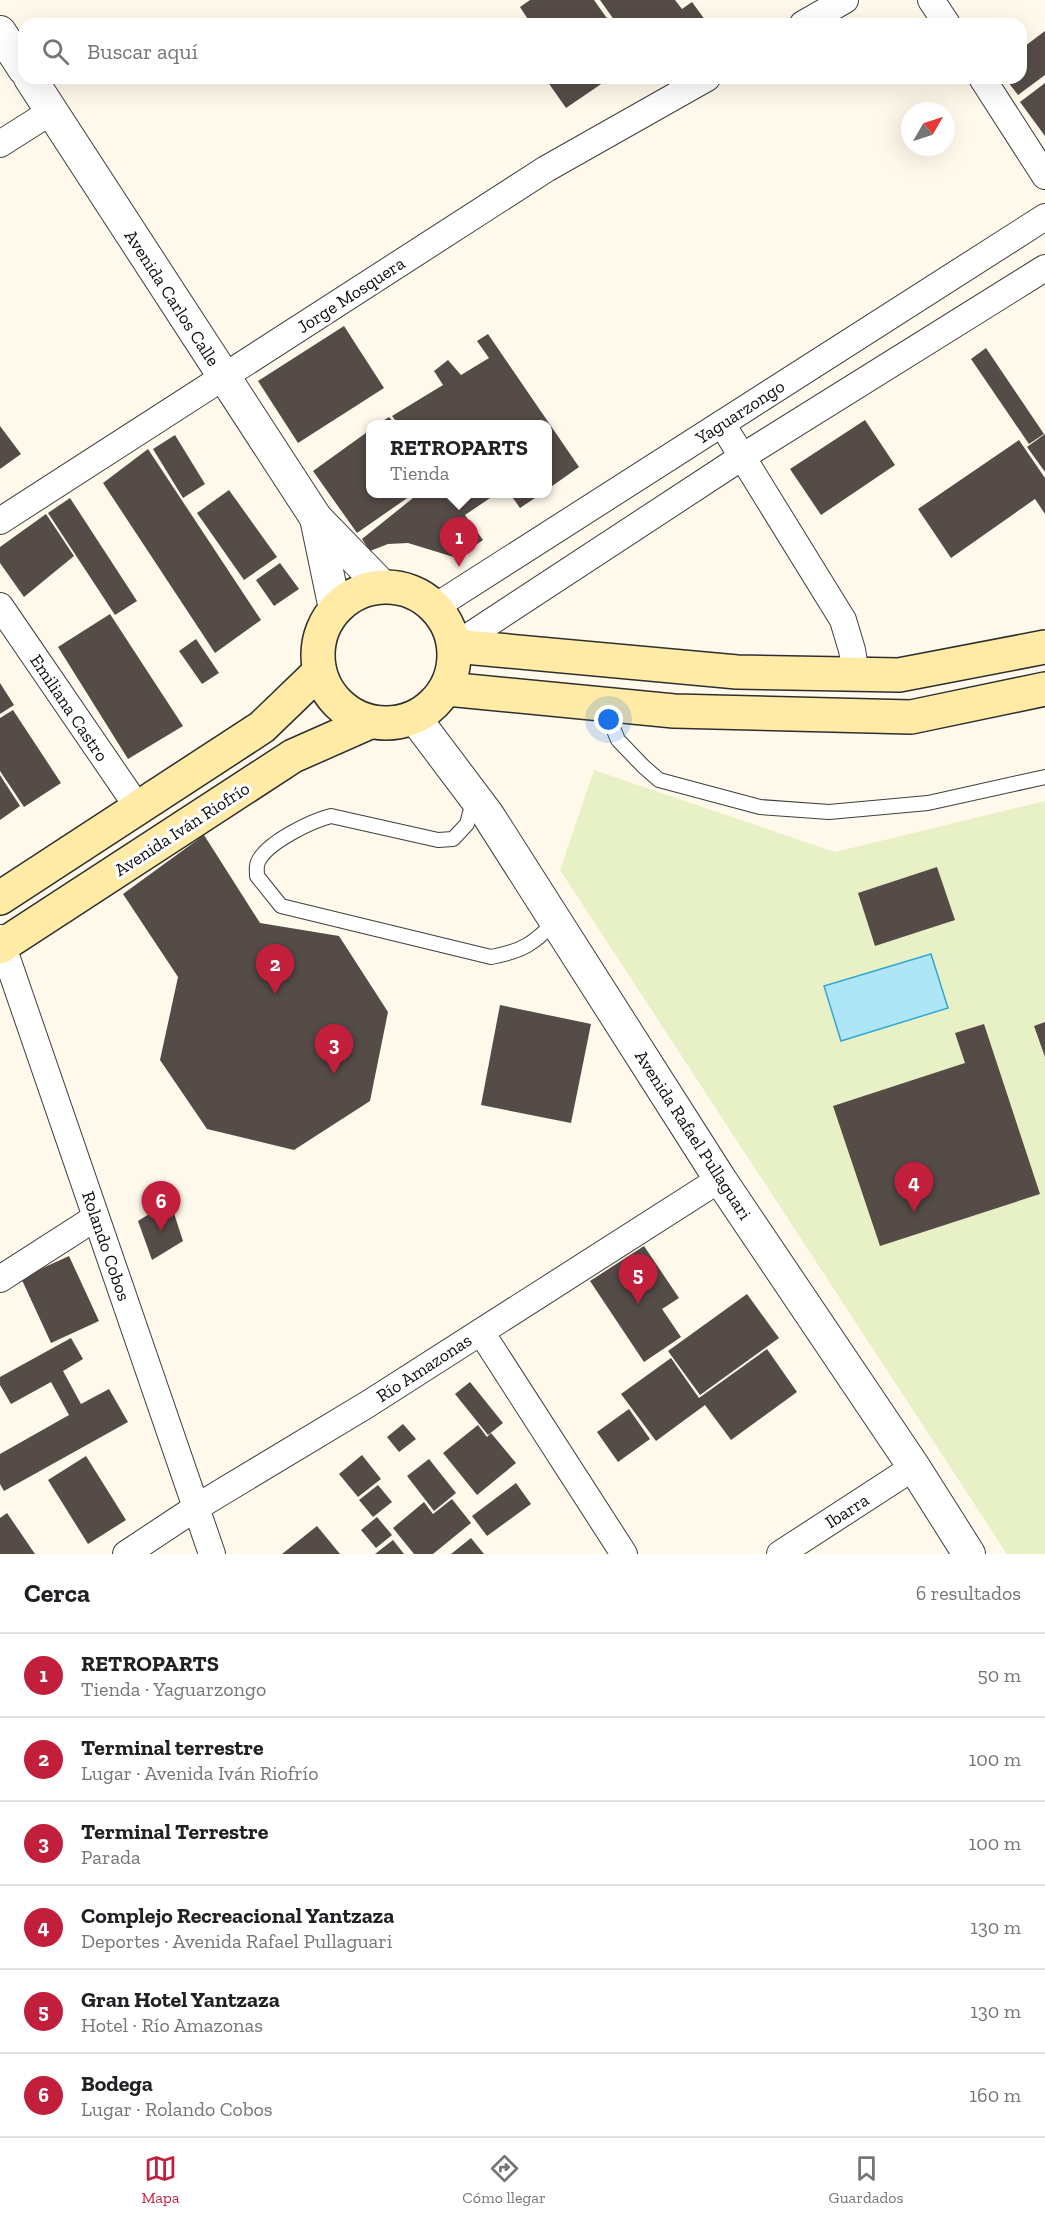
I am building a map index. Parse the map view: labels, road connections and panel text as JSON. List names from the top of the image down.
{
  "streets": {
    "main road": ["Avenida Iván Riofrío"],
    "street": [
      "Jorge Mosquera",
      "Avenida Carlos Calle",
      "Yaguarzongo",
      "Emiliana Castro",
      "Avenida Rafael Pullaguari",
      "Rolando Cobos",
      "Río Amazonas",
      "Ibarra"
    ]
  },
  "crossings": [
    ["Jorge Mosquera", "Avenida Carlos Calle"],
    ["Avenida Carlos Calle", "Yaguarzongo"],
    ["Avenida Carlos Calle", "Avenida Iván Riofrío"],
    ["Avenida Carlos Calle", "Avenida Rafael Pullaguari"],
    ["Yaguarzongo", "Avenida Iván Riofrío"],
    ["Yaguarzongo", "Avenida Rafael Pullaguari"],
    ["Avenida Iván Riofrío", "Avenida Rafael Pullaguari"],
    ["Avenida Iván Riofrío", "Rolando Cobos"],
    ["Avenida Rafael Pullaguari", "Río Amazonas"],
    ["Avenida Rafael Pullaguari", "Ibarra"],
    ["Rolando Cobos", "Río Amazonas"]
  ],
  "north": "top right",
  "page": {
    "search": "Buscar aquí",
    "popup": ["RETROPARTS", "Tienda"],
    "pins": [
      "1",
      "2",
      "3",
      "4",
      "6",
      "5"
    ],
    "heading": ["Cerca", "6 resultados"],
    "list": [
      {
        "mark": "1",
        "name": "RETROPARTS",
        "note": "Tienda · Yaguarzongo",
        "value": "50 m"
      },
      {
        "mark": "2",
        "name": "Terminal terrestre",
        "note": "Lugar · Avenida Iván Riofrío",
        "value": "100 m"
      },
      {
        "mark": "3",
        "name": "Terminal Terrestre",
        "note": "Parada",
        "value": "100 m"
      },
      {
        "mark": "4",
        "name": "Complejo Recreacional Yantzaza",
        "note": "Deportes · Avenida Rafael Pullaguari",
        "value": "130 m"
      },
      {
        "mark": "5",
        "name": "Gran Hotel Yantzaza",
        "note": "Hotel · Río Amazonas",
        "value": "130 m"
      },
      {
        "mark": "6",
        "name": "Bodega",
        "note": "Lugar · Rolando Cobos",
        "value": "160 m"
      }
    ],
    "nav": ["Mapa", "Cómo llegar", "Guardados"]
  }
}
